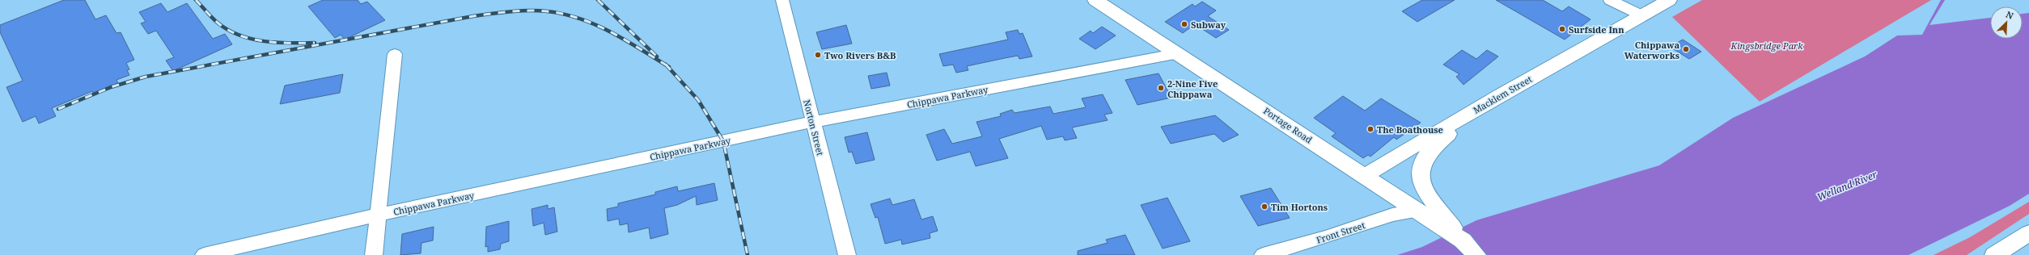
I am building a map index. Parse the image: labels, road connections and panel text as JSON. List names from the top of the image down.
{
  "streets": {
    "main road": ["Macklem Street", "Portage Road"],
    "street": ["Chippawa Parkway", "Norton Street", "Front Street"]
  },
  "crossings": [
    ["Macklem Street", "Portage Road"],
    ["Chippawa Parkway", "Portage Road"],
    ["Chippawa Parkway", "Norton Street"],
    ["Portage Road", "Front Street"]
  ],
  "water": ["Welland River"],
  "parks": ["Kingsbridge Park"],
  "places": [
    "Subway",
    "Surfside Inn",
    "Chippawa Waterworks",
    "Two Rivers B&B",
    "2-Nine Five Chippawa",
    "The Boathouse",
    "Tim Hortons"
  ],
  "north": "top right"
}
